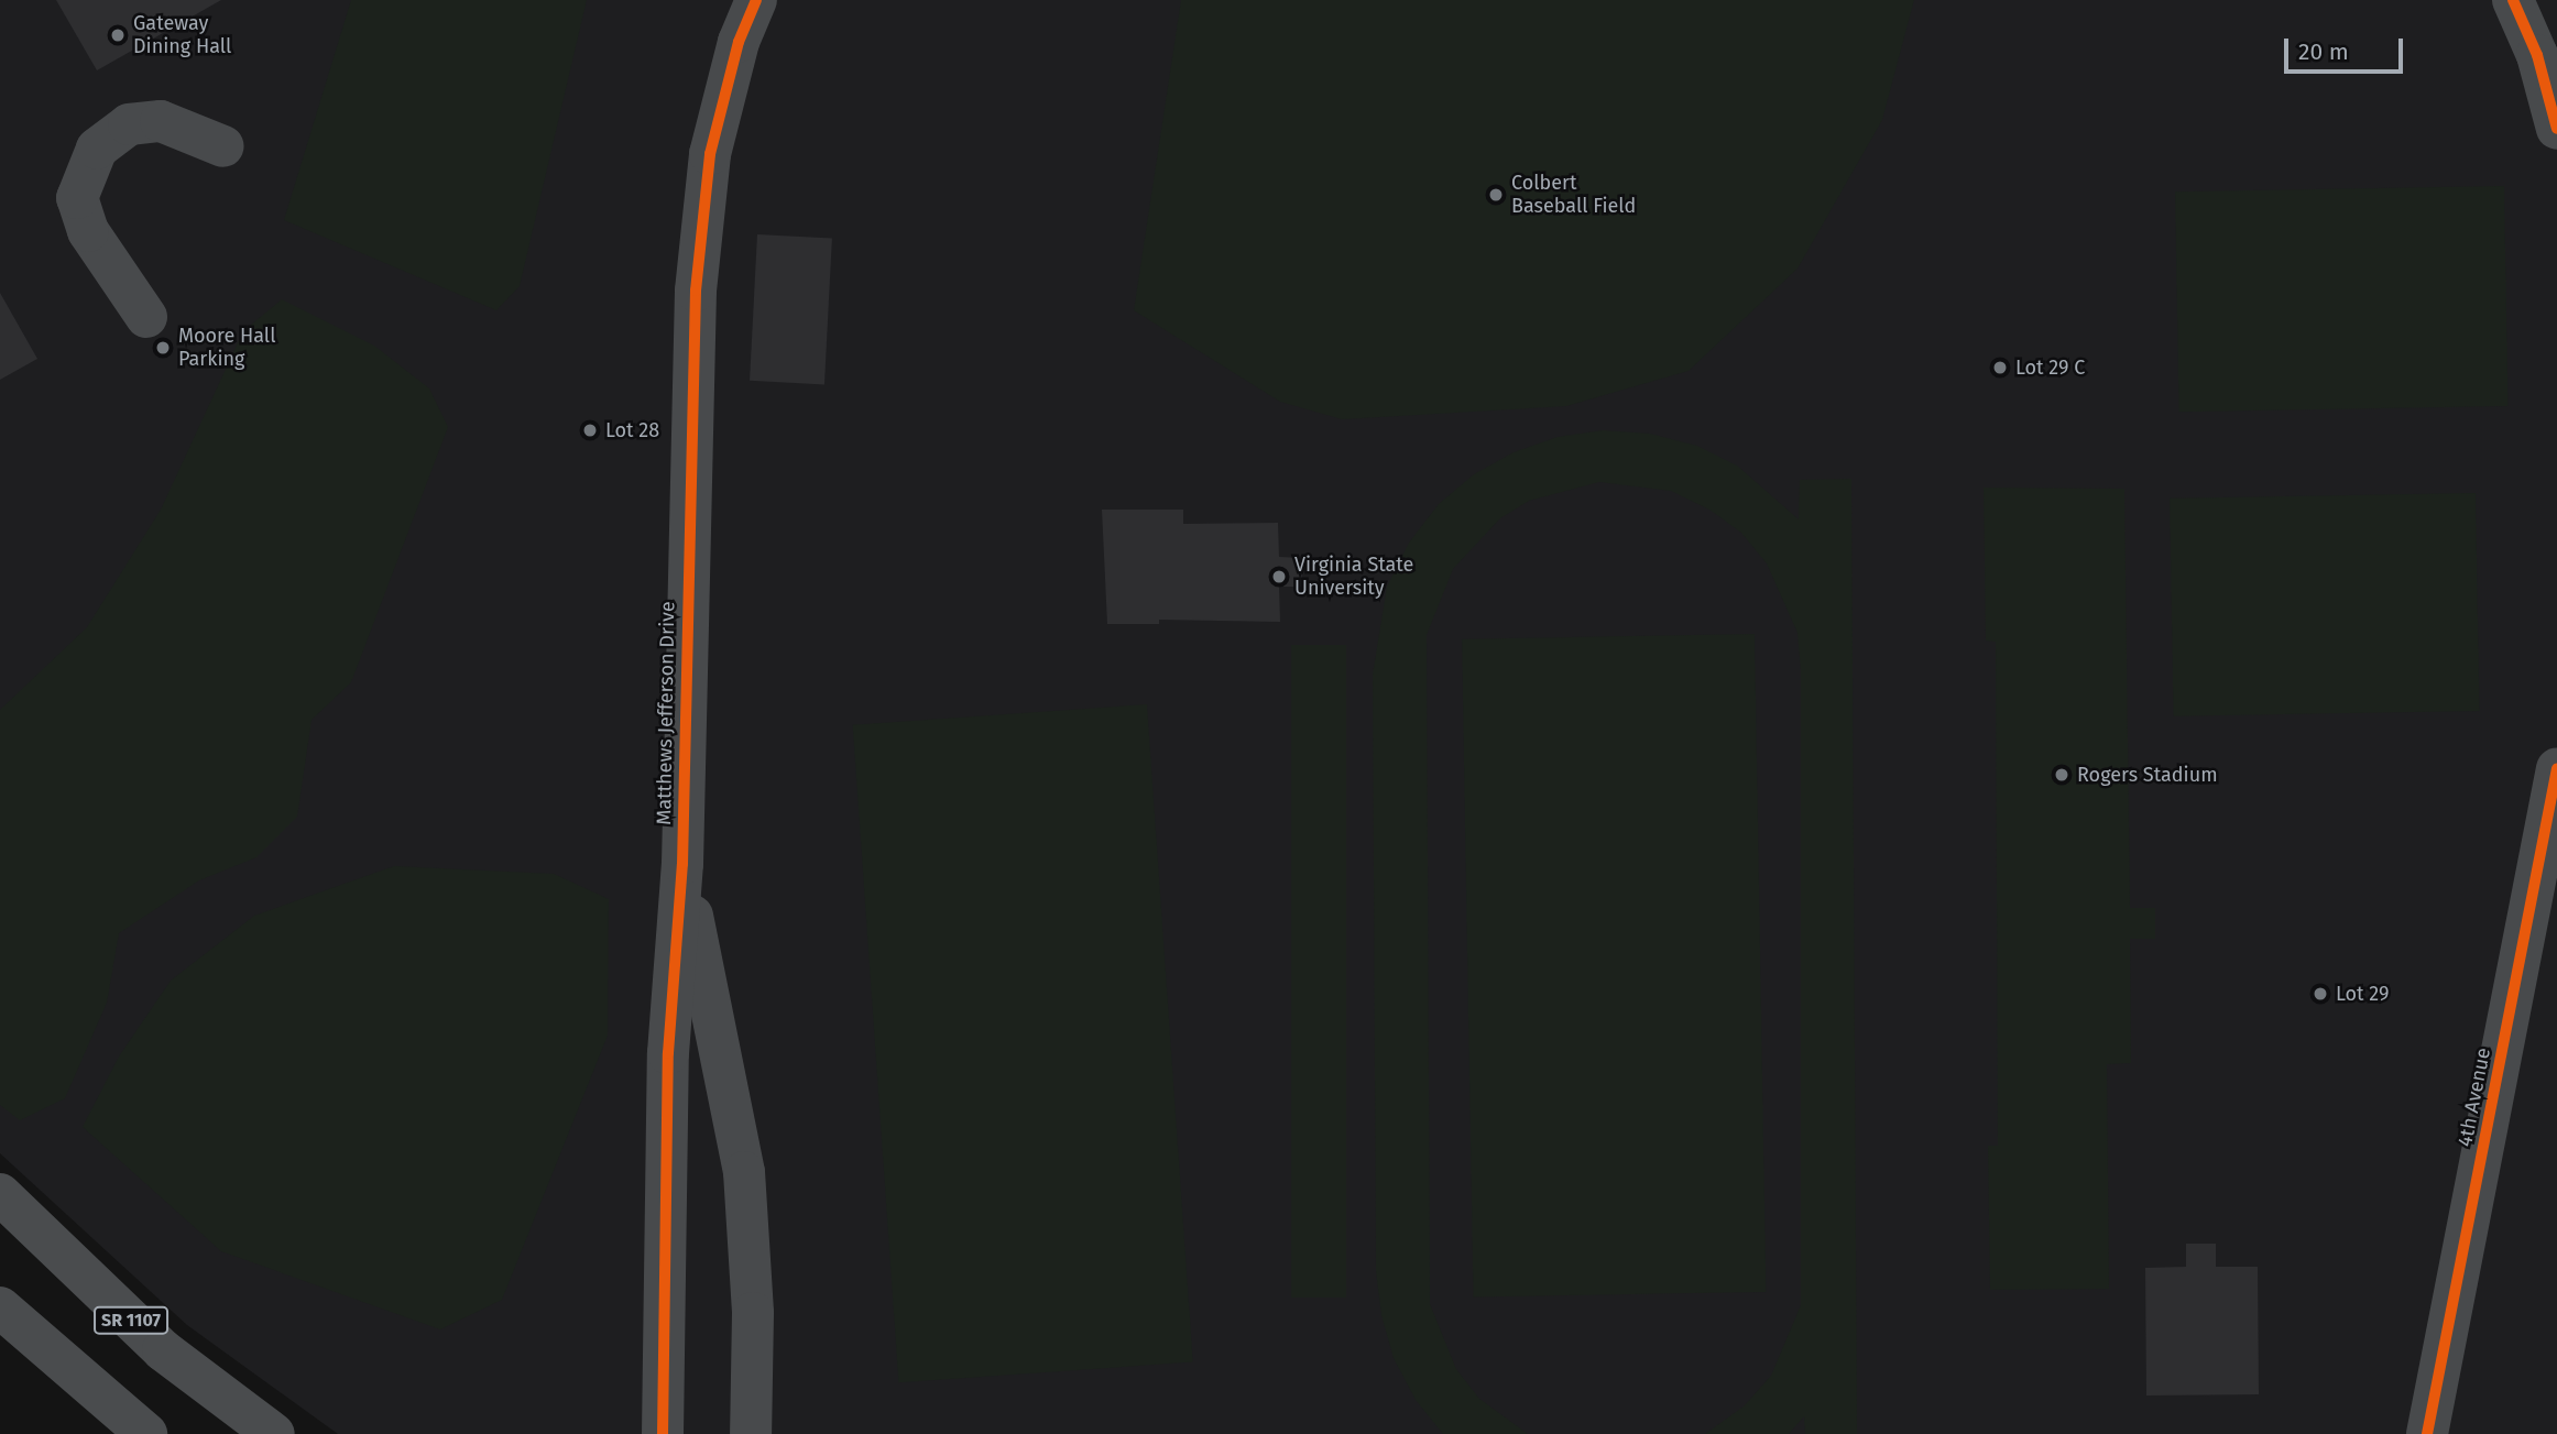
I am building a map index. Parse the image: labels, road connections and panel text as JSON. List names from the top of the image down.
{
  "streets": {
    "main road": ["SR 1107"],
    "street": ["Matthews Jefferson Drive", "4th Avenue"]
  },
  "places": [
    "Gateway Dining Hall",
    "Colbert Baseball Field",
    "Moore Hall Parking",
    "Lot 29 C",
    "Lot 28",
    "Virginia State University",
    "Rogers Stadium",
    "Lot 29"
  ],
  "scale_bar": "20 m"
}
